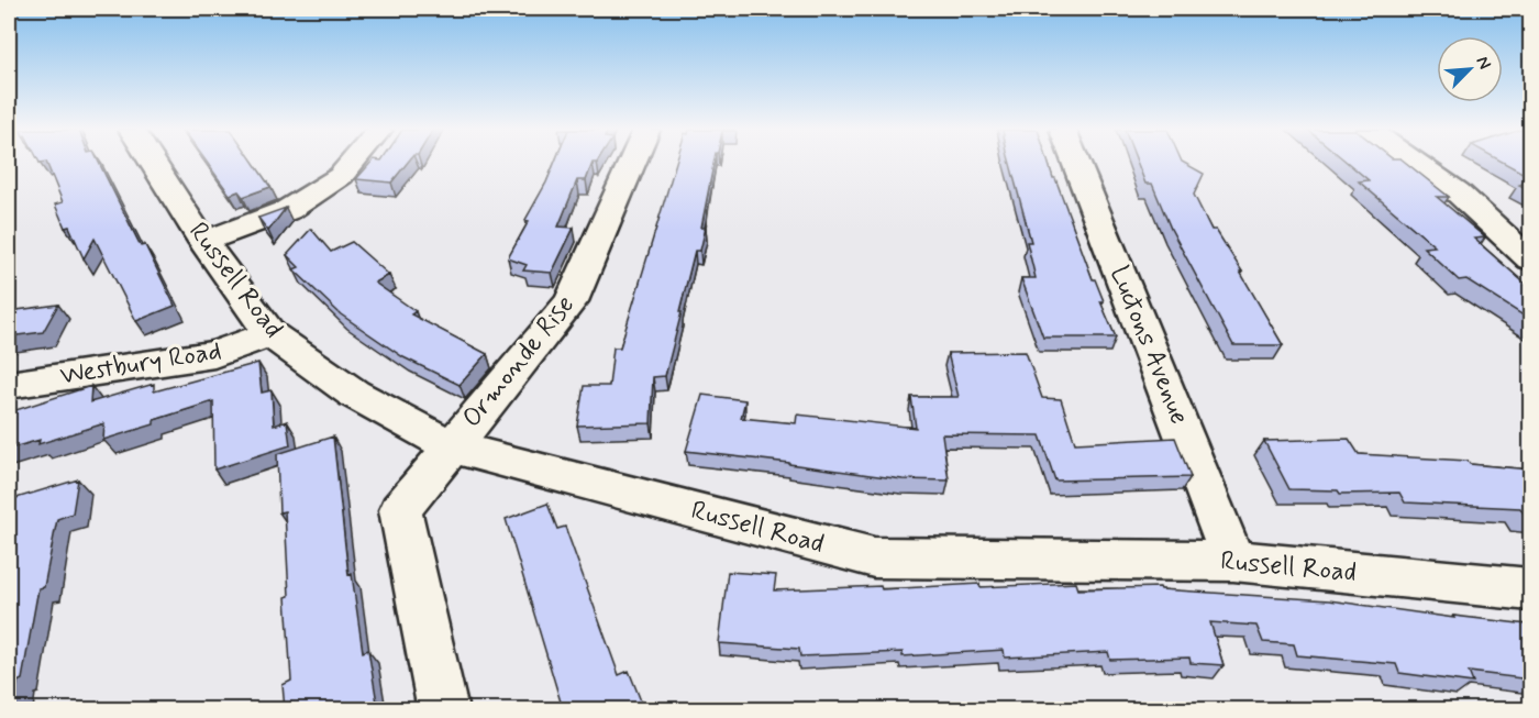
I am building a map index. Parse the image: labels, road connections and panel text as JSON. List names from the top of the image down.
{
  "streets": {
    "street": [
      "Russell Road",
      "Luctons Avenue",
      "Ormonde Rise",
      "Westbury Road"
    ]
  },
  "crossings": [
    ["Russell Road", "Luctons Avenue"],
    ["Russell Road", "Ormonde Rise"],
    ["Russell Road", "Westbury Road"]
  ],
  "north": "top right"
}
